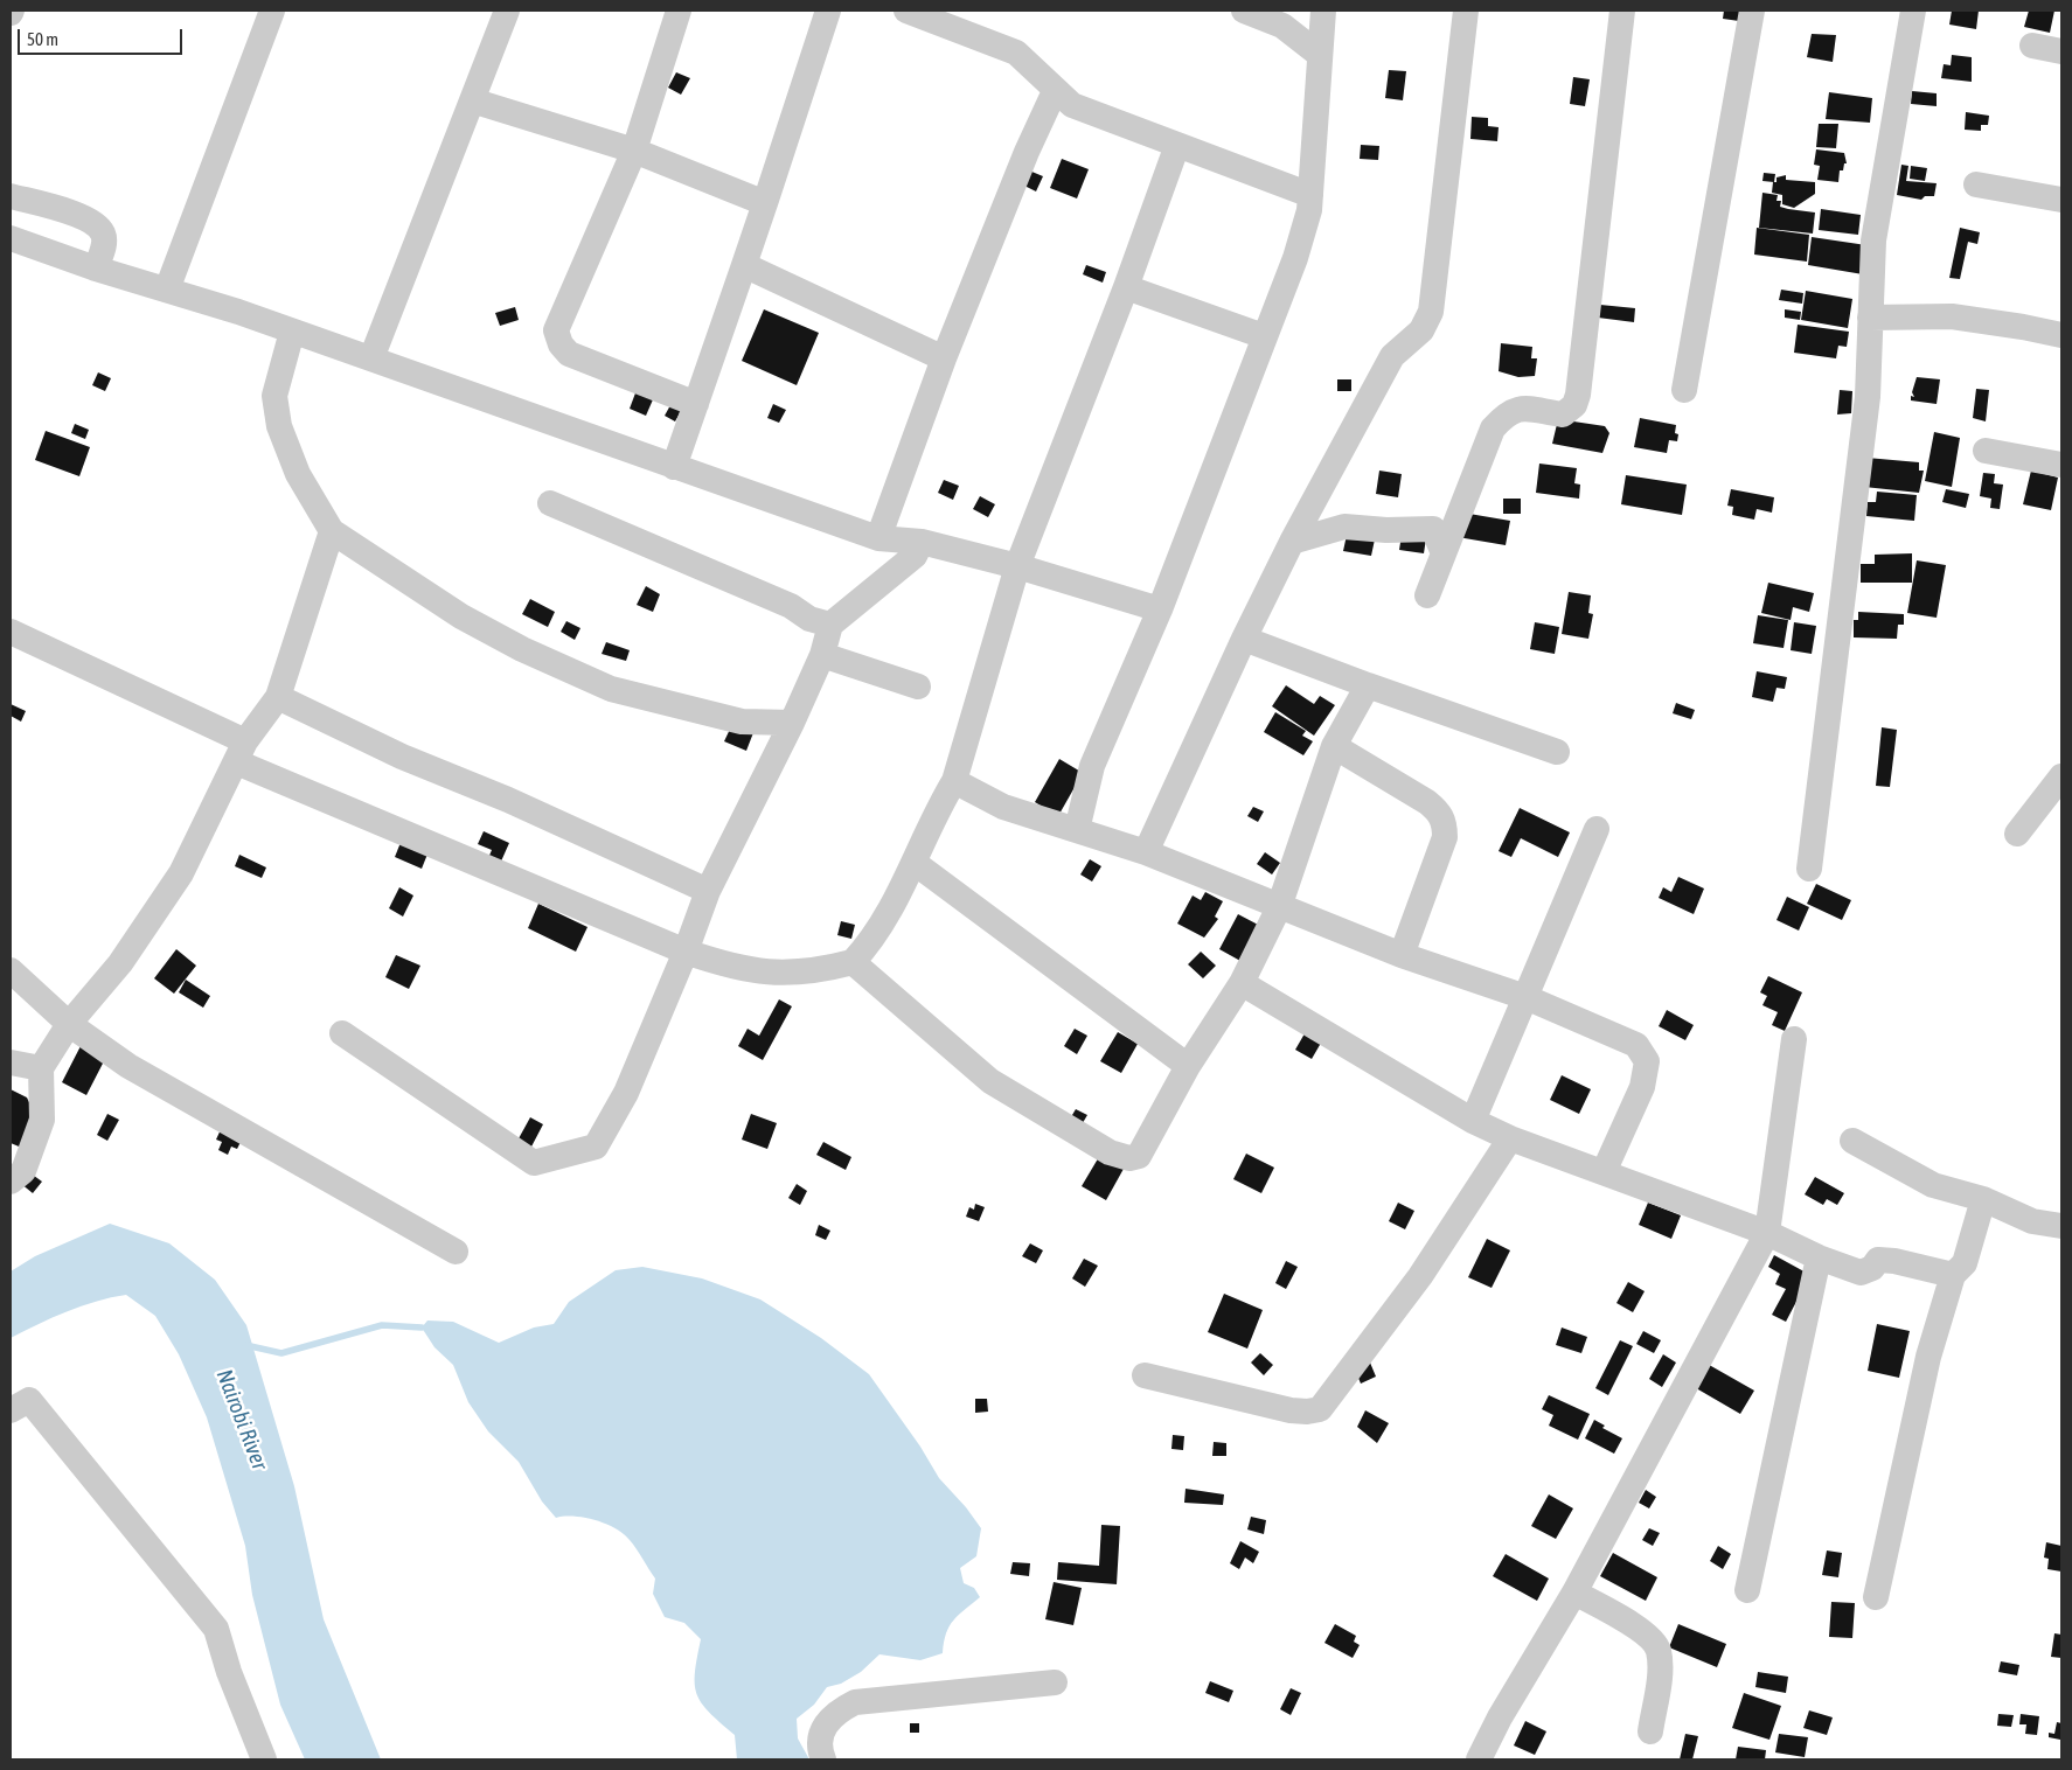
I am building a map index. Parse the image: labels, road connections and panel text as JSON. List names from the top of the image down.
{
  "water": ["Nairobi River"],
  "scale_bar": "50 m"
}
